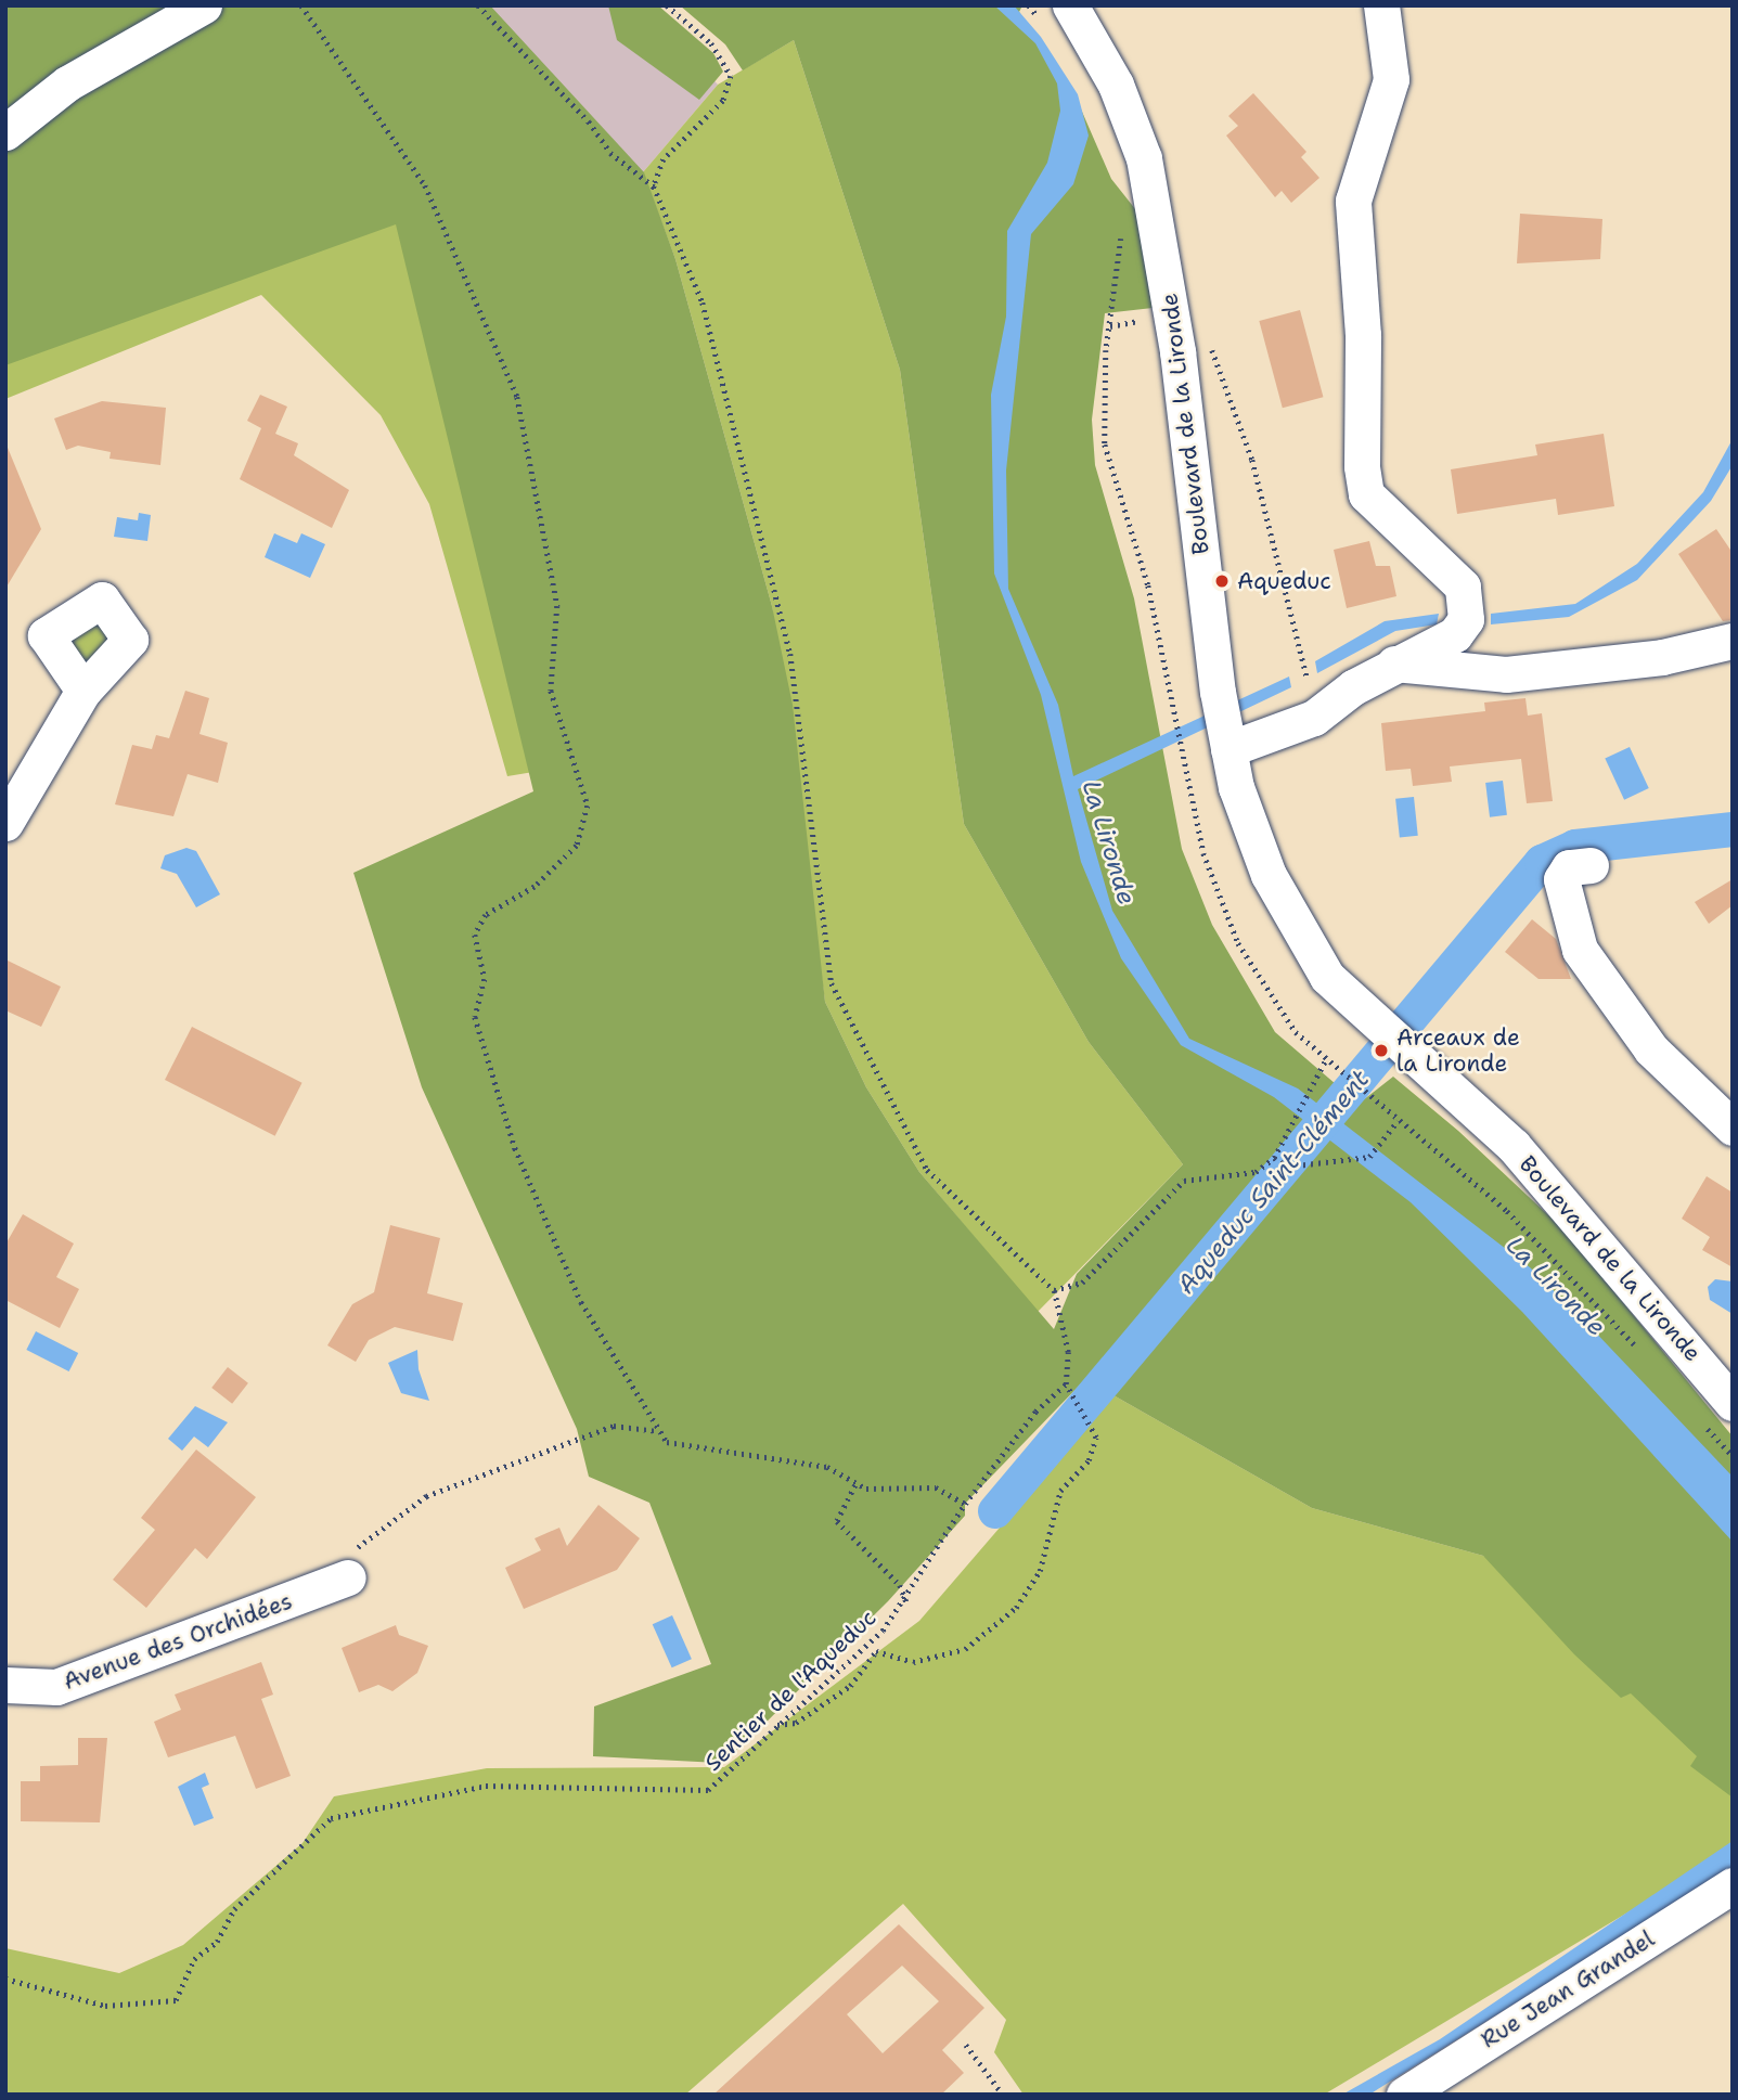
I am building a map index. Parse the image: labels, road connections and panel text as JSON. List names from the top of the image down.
{
  "streets": {
    "street": ["Boulevard de la Lironde", "Avenue des Orchidées", "Rue Jean Grandel"],
    "path": ["Sentier de l'Aqueduc"]
  },
  "water": ["La Lironde", "Aqueduc Saint-Clément"],
  "places": ["Aqueduc", "Arceaux de la Lironde"]
}
